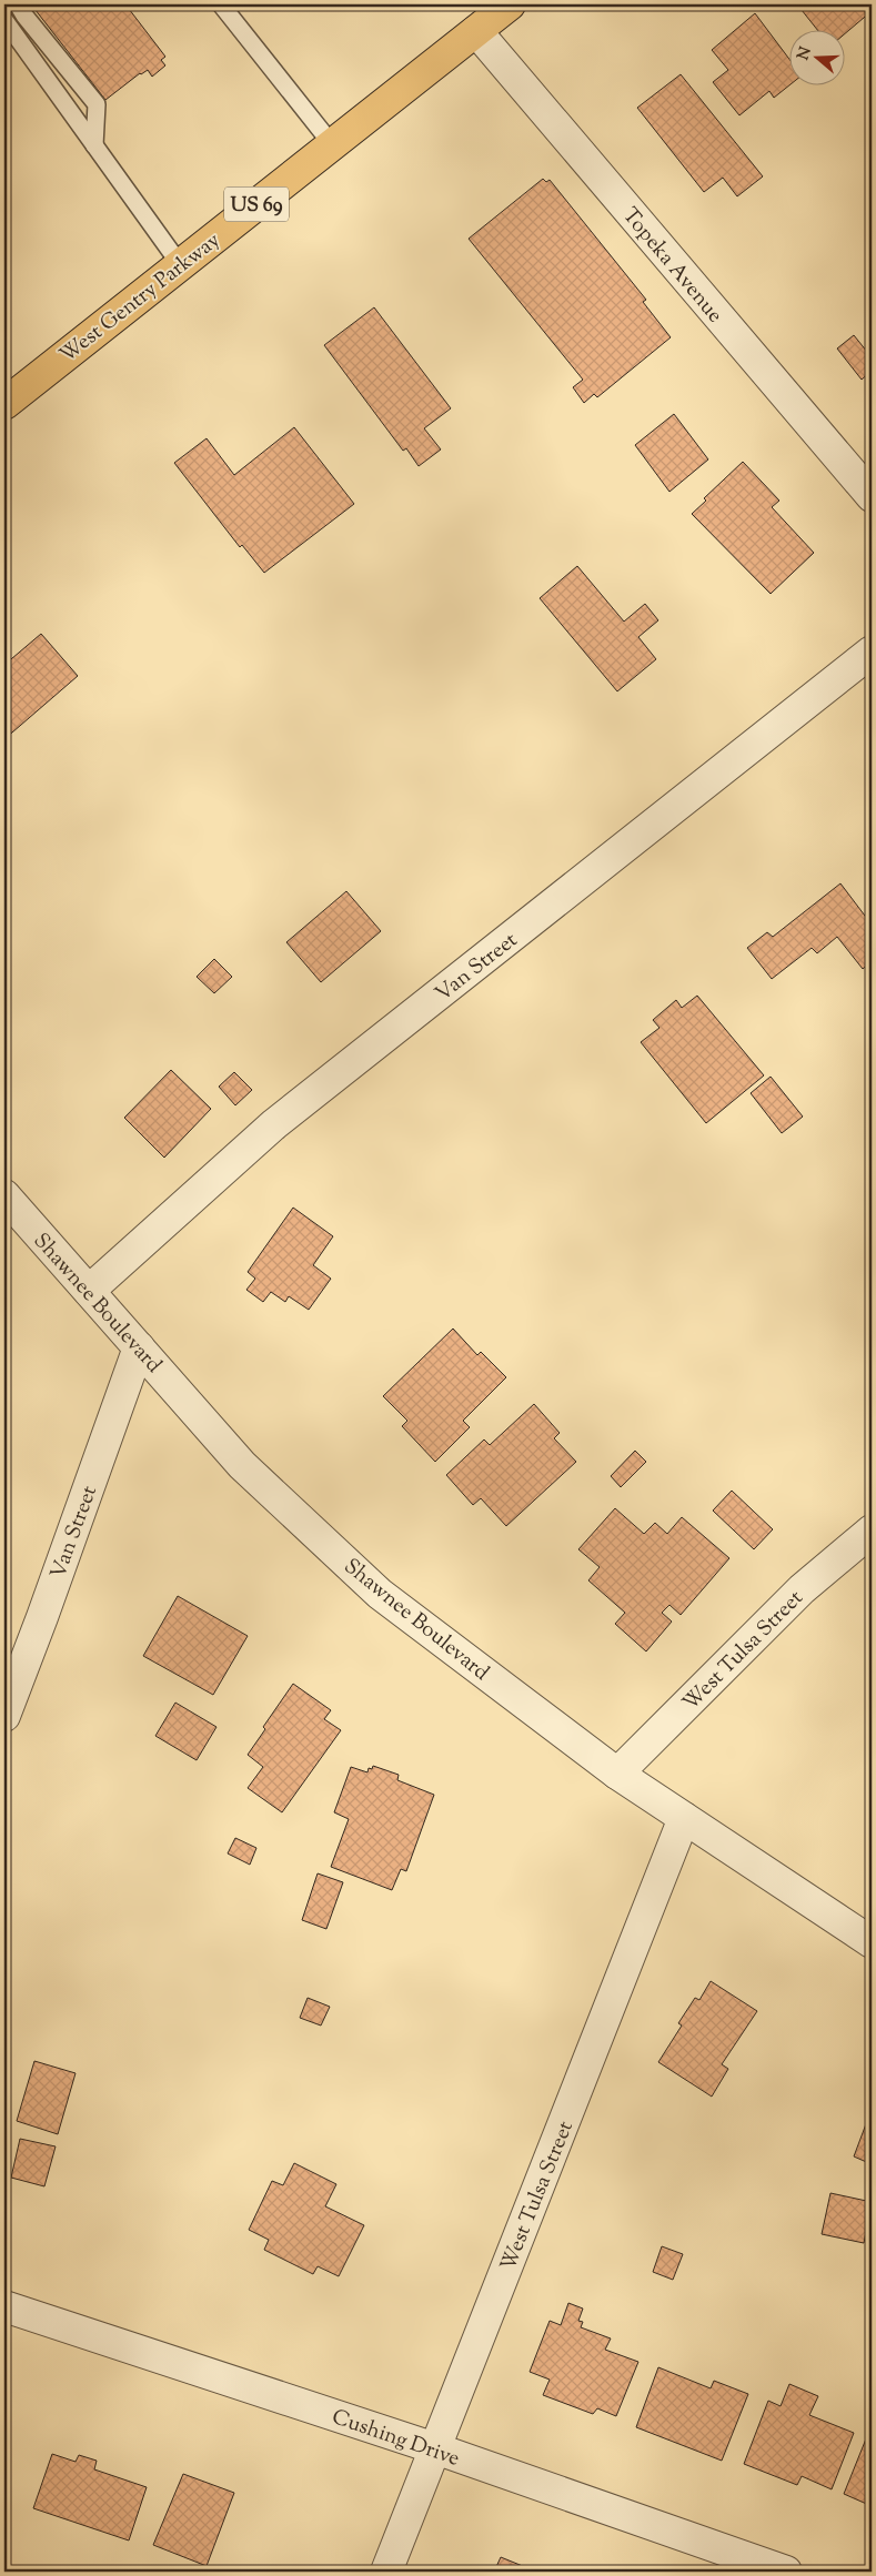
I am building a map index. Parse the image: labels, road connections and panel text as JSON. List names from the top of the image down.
{
  "streets": {
    "main road": ["US 69", "West Gentry Parkway"],
    "street": [
      "Topeka Avenue",
      "Van Street",
      "Shawnee Boulevard",
      "West Tulsa Street",
      "Cushing Drive"
    ]
  },
  "crossings": [
    ["Topeka Avenue", "West Gentry Parkway"],
    ["Van Street", "Shawnee Boulevard"],
    ["Shawnee Boulevard", "West Tulsa Street"],
    ["West Tulsa Street", "Cushing Drive"]
  ],
  "north": "left"
}
